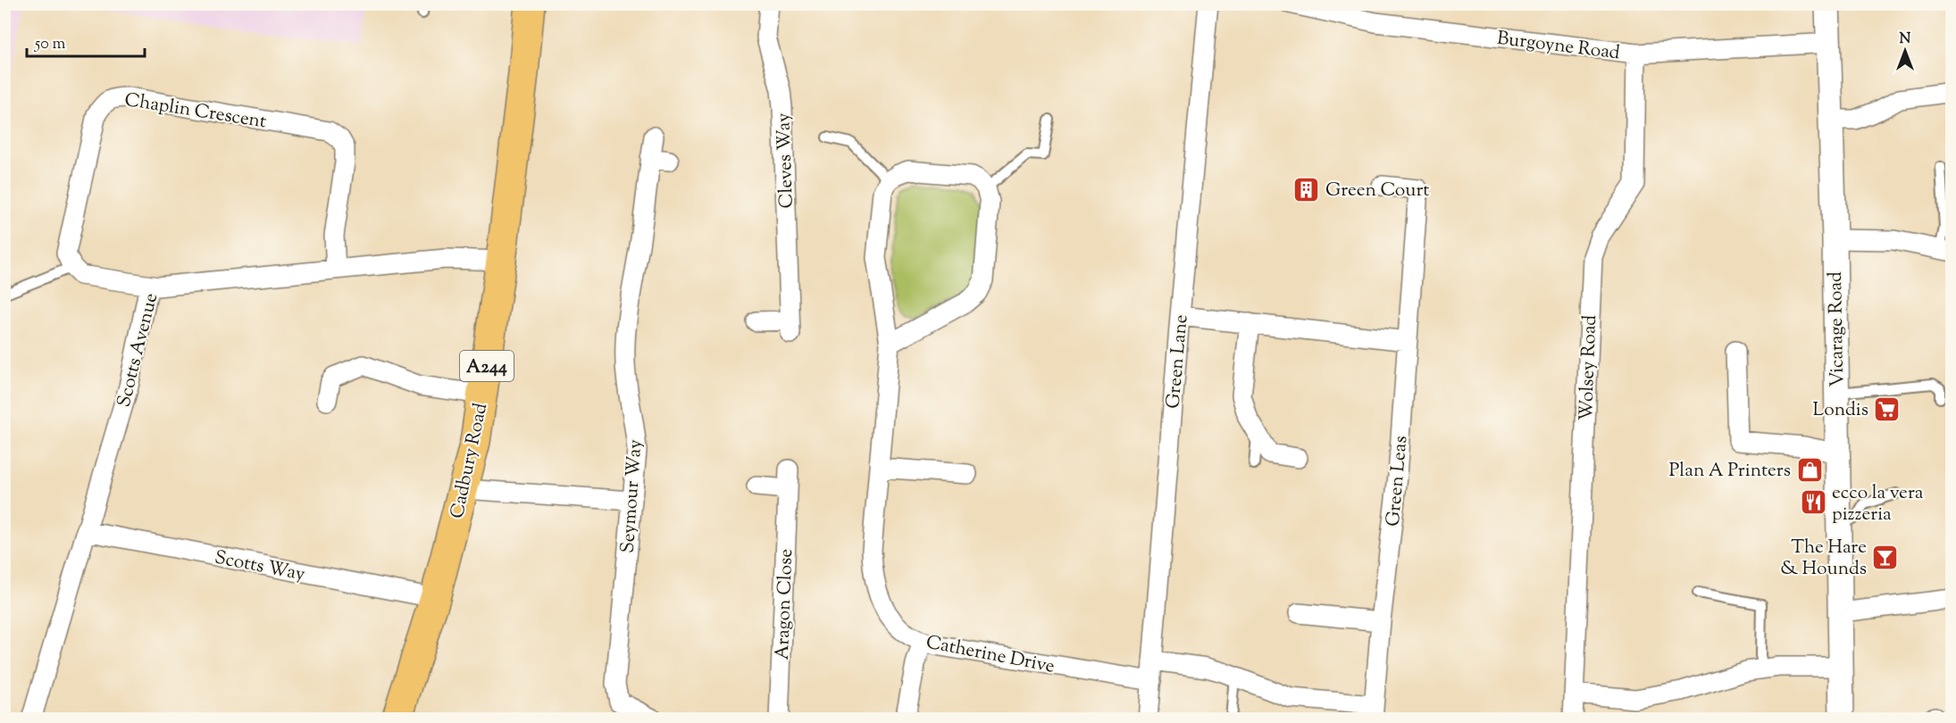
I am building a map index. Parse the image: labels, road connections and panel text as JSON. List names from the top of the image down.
{
  "streets": {
    "main road": ["A244", "Cadbury Road"],
    "street": [
      "Burgoyne Road",
      "Chaplin Crescent",
      "Cleves Way",
      "Vicarage Road",
      "Scotts Avenue",
      "Green Lane",
      "Wolsey Road",
      "Green Leas",
      "Seymour Way",
      "Scotts Way",
      "Aragon Close",
      "Catherine Drive"
    ]
  },
  "crossings": [
    ["Burgoyne Road", "Vicarage Road"],
    ["Burgoyne Road", "Wolsey Road"],
    ["Chaplin Crescent", "Scotts Avenue"],
    ["Scotts Avenue", "Cadbury Road"],
    ["Scotts Avenue", "Scotts Way"],
    ["Green Lane", "Catherine Drive"],
    ["Cadbury Road", "Scotts Way"]
  ],
  "places": {
    "building": ["Green Court"],
    "supermarket": ["Londis"],
    "shop": ["Plan A Printers"],
    "restaurant": ["ecco la vera pizzeria"],
    "bar": ["The Hare & Hounds"]
  },
  "scale_bar": "50 m",
  "north": "top"
}
